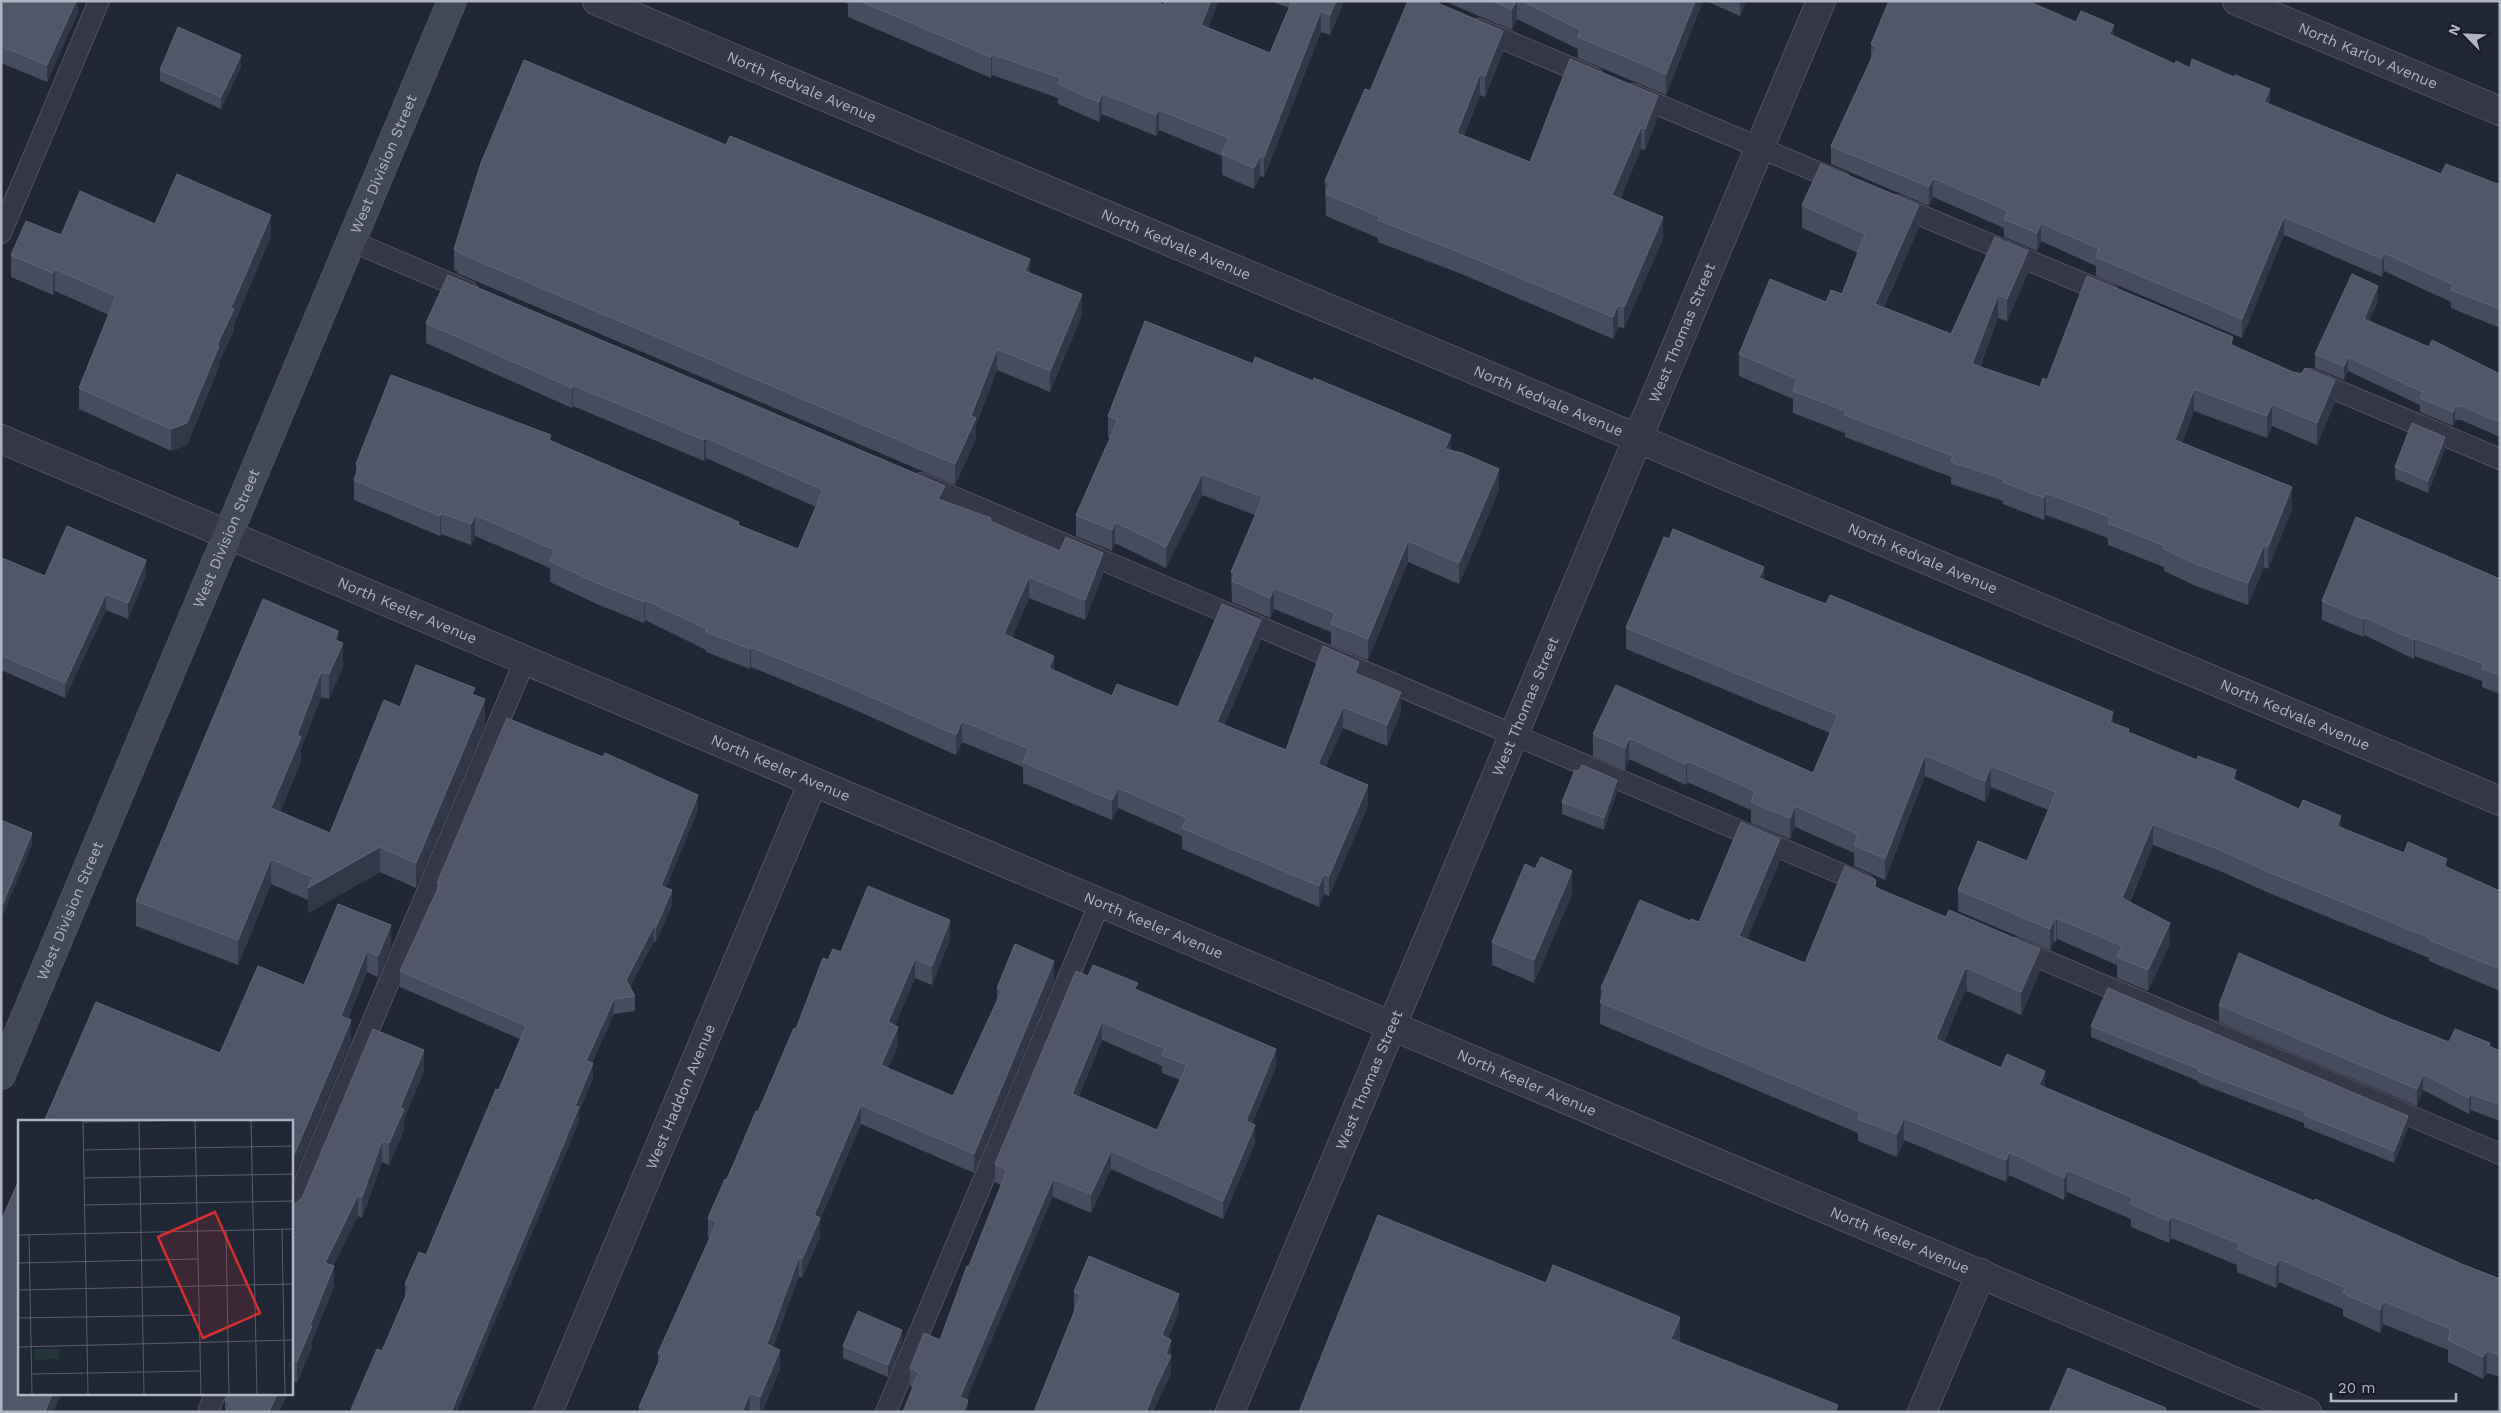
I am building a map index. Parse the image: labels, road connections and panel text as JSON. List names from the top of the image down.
{
  "streets": {
    "main road": ["West Division Street"],
    "street": [
      "North Karlov Avenue",
      "North Kedvale Avenue",
      "West Thomas Street",
      "North Keeler Avenue",
      "West Haddon Avenue"
    ]
  },
  "crossings": [
    ["North Kedvale Avenue", "West Thomas Street"],
    ["West Division Street", "North Keeler Avenue"],
    ["West Thomas Street", "North Keeler Avenue"],
    ["North Keeler Avenue", "West Haddon Avenue"]
  ],
  "scale_bar": "20 m",
  "north": "top left"
}
